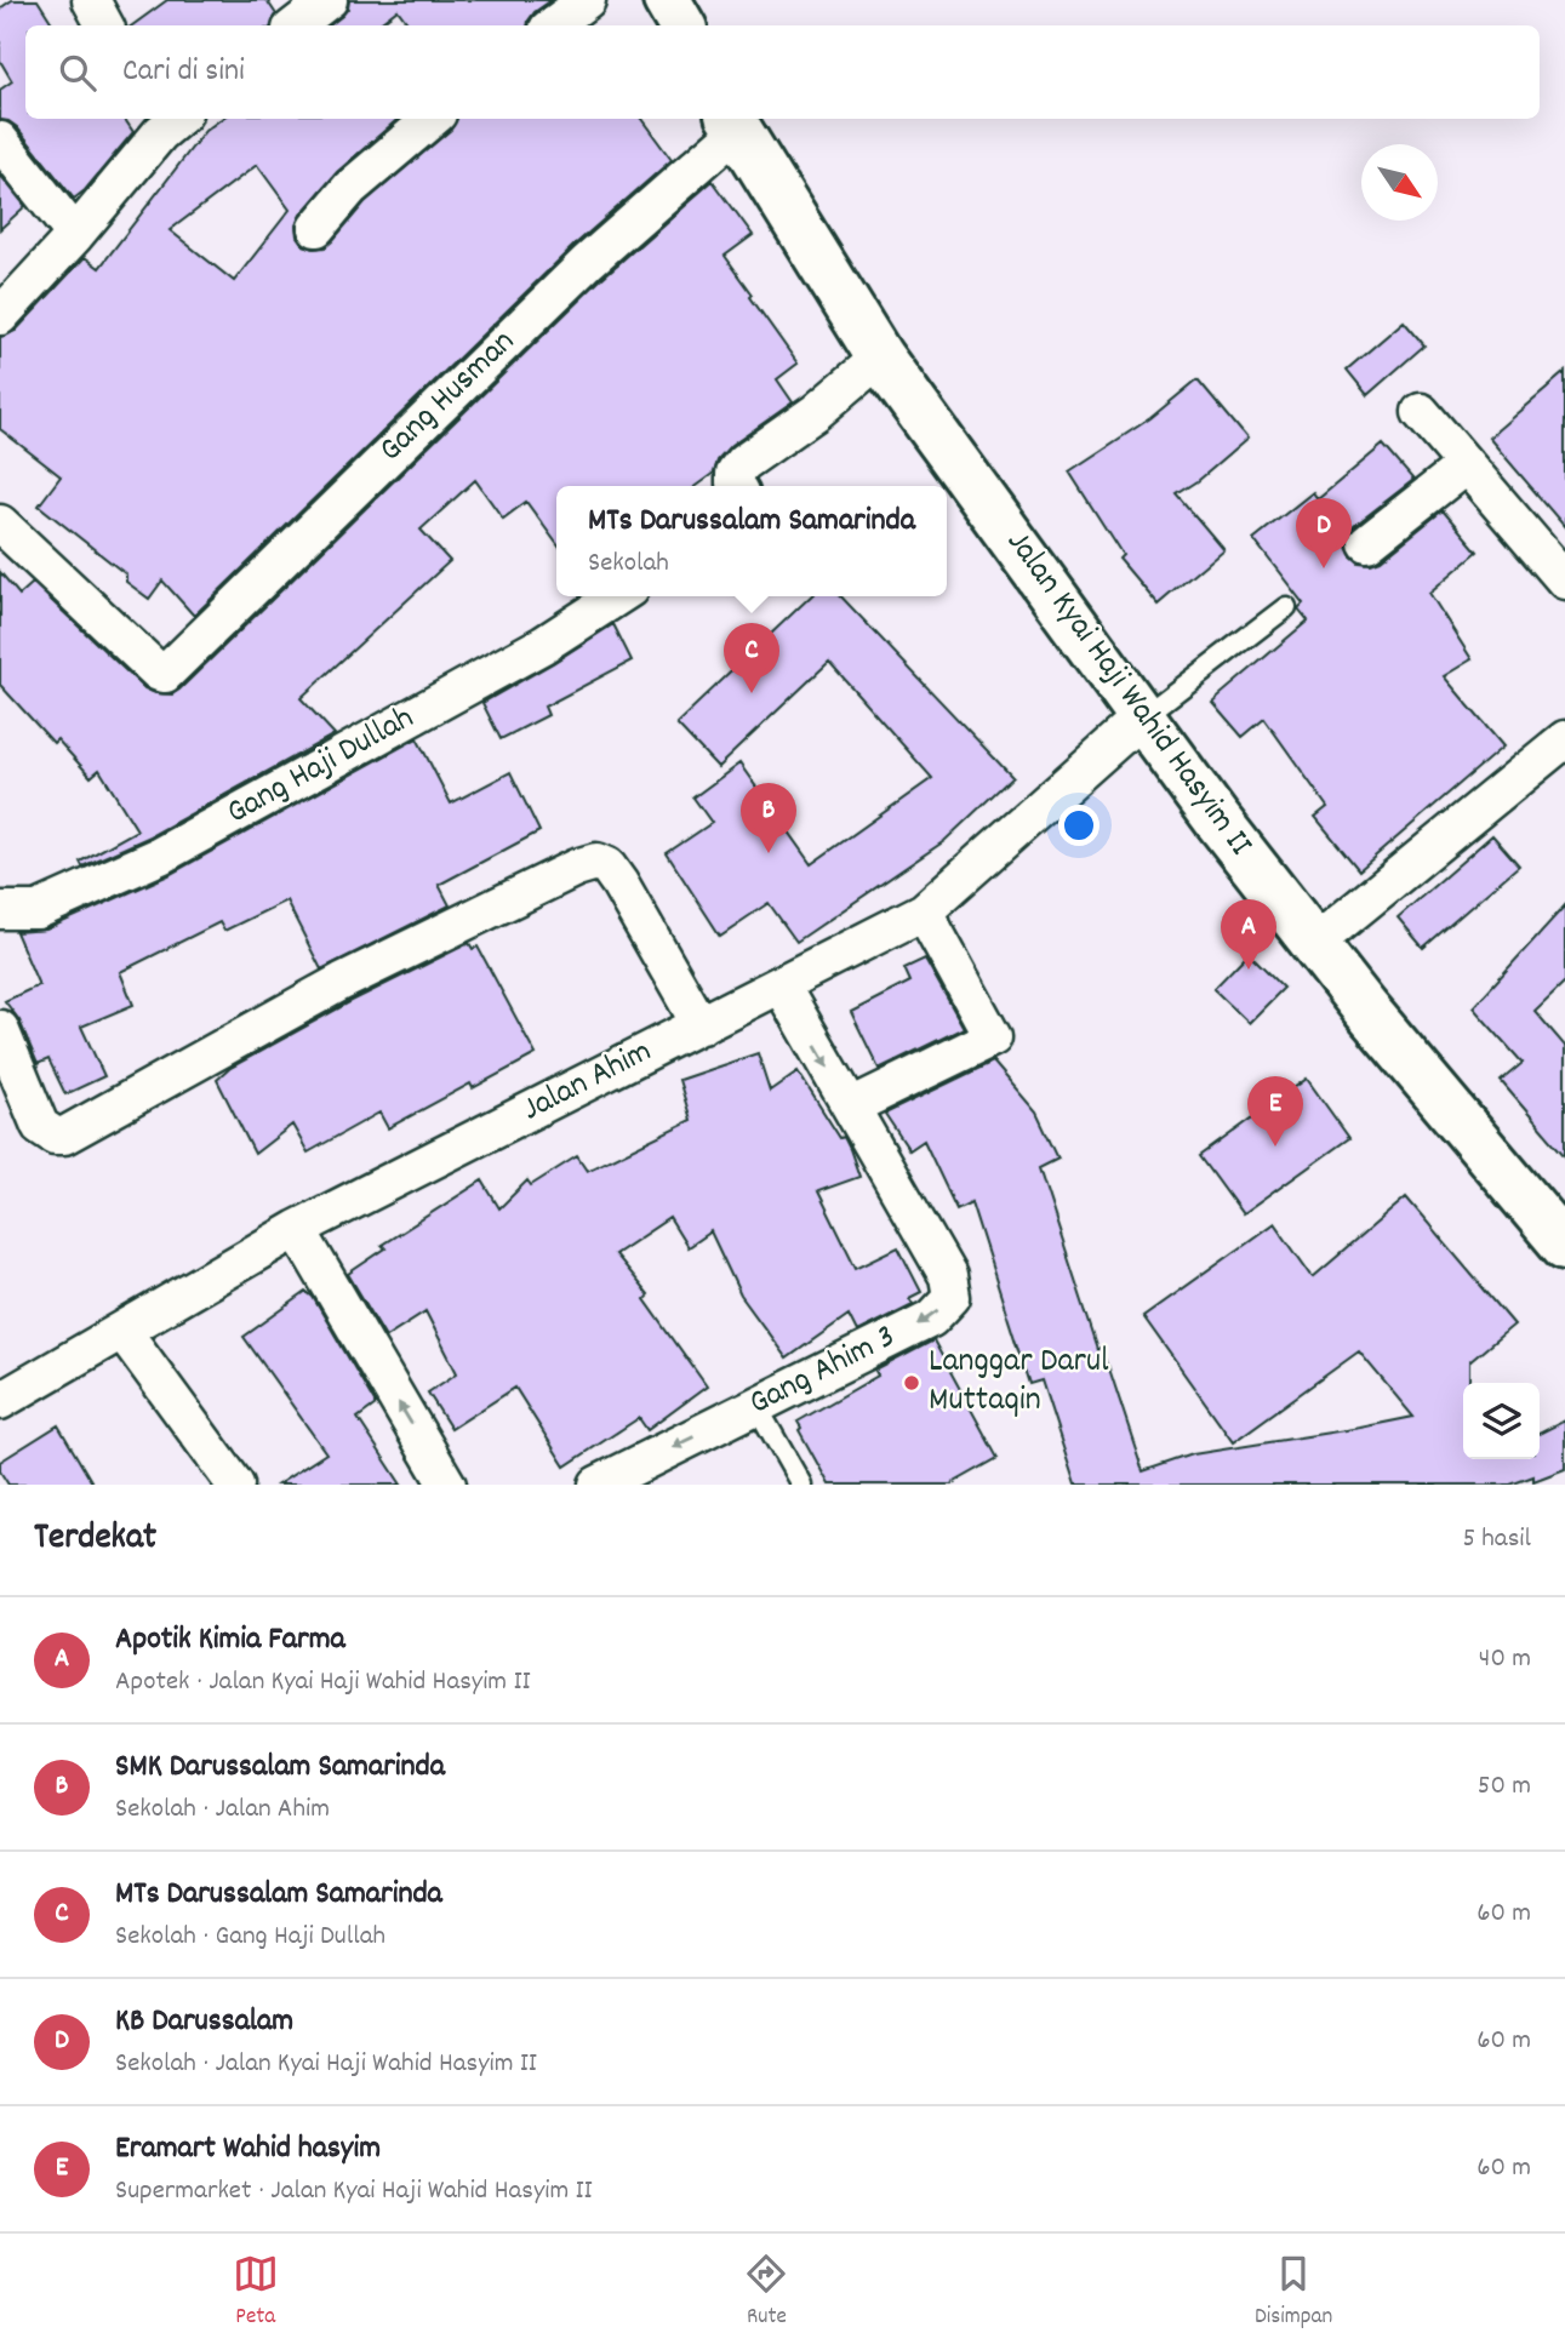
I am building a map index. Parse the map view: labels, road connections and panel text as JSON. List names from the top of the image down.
{
  "streets": {
    "street": [
      "Gang Husman",
      "Jalan Kyai Haji Wahid Hasyim II",
      "Gang Haji Dullah",
      "Jalan Ahim",
      "Gang Ahim 3"
    ]
  },
  "crossings": [
    ["Gang Husman", "Jalan Kyai Haji Wahid Hasyim II"],
    ["Jalan Kyai Haji Wahid Hasyim II", "Jalan Ahim"],
    ["Jalan Ahim", "Gang Ahim 3"]
  ],
  "places": ["Langgar Darul Muttaqin"],
  "north": "bottom right",
  "page": {
    "search": "Cari di sini",
    "popup": ["MTs Darussalam Samarinda", "Sekolah"],
    "pins": [
      "D",
      "C",
      "B",
      "A",
      "E"
    ],
    "heading": ["Terdekat", "5 hasil"],
    "list": [
      {
        "mark": "A",
        "name": "Apotik Kimia Farma",
        "note": "Apotek · Jalan Kyai Haji Wahid Hasyim II",
        "value": "40 m"
      },
      {
        "mark": "B",
        "name": "SMK Darussalam Samarinda",
        "note": "Sekolah · Jalan Ahim",
        "value": "50 m"
      },
      {
        "mark": "C",
        "name": "MTs Darussalam Samarinda",
        "note": "Sekolah · Gang Haji Dullah",
        "value": "60 m"
      },
      {
        "mark": "D",
        "name": "KB Darussalam",
        "note": "Sekolah · Jalan Kyai Haji Wahid Hasyim II",
        "value": "60 m"
      },
      {
        "mark": "E",
        "name": "Eramart Wahid hasyim",
        "note": "Supermarket · Jalan Kyai Haji Wahid Hasyim II",
        "value": "60 m"
      }
    ],
    "nav": ["Peta", "Rute", "Disimpan"]
  }
}
